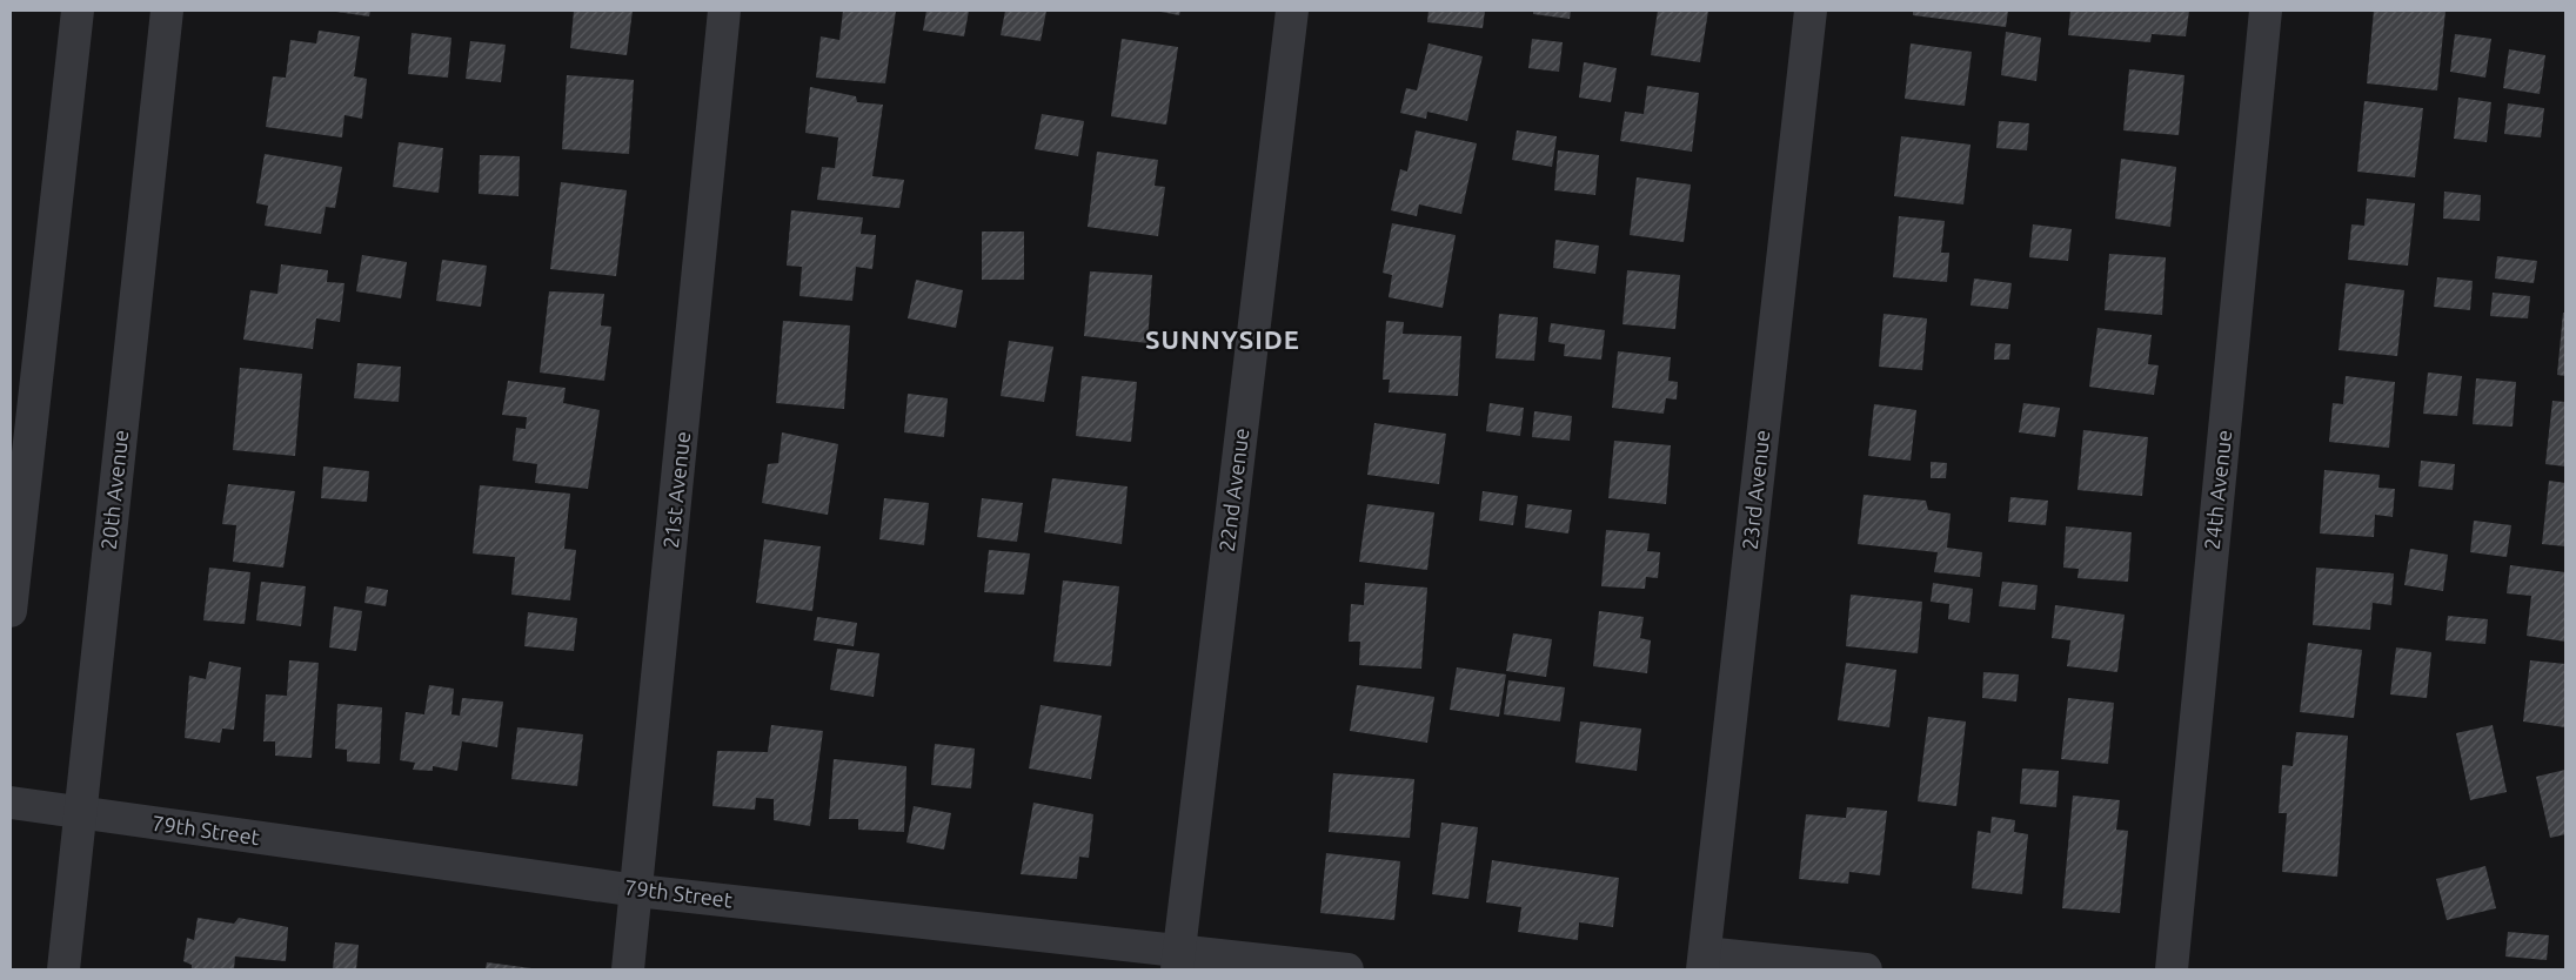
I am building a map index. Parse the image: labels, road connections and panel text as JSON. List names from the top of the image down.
{
  "streets": {
    "street": [
      "20th Avenue",
      "21st Avenue",
      "22nd Avenue",
      "23rd Avenue",
      "24th Avenue",
      "79th Street"
    ]
  },
  "crossings": [
    ["20th Avenue", "79th Street"],
    ["21st Avenue", "79th Street"],
    ["22nd Avenue", "79th Street"]
  ],
  "districts": ["SUNNYSIDE"]
}
